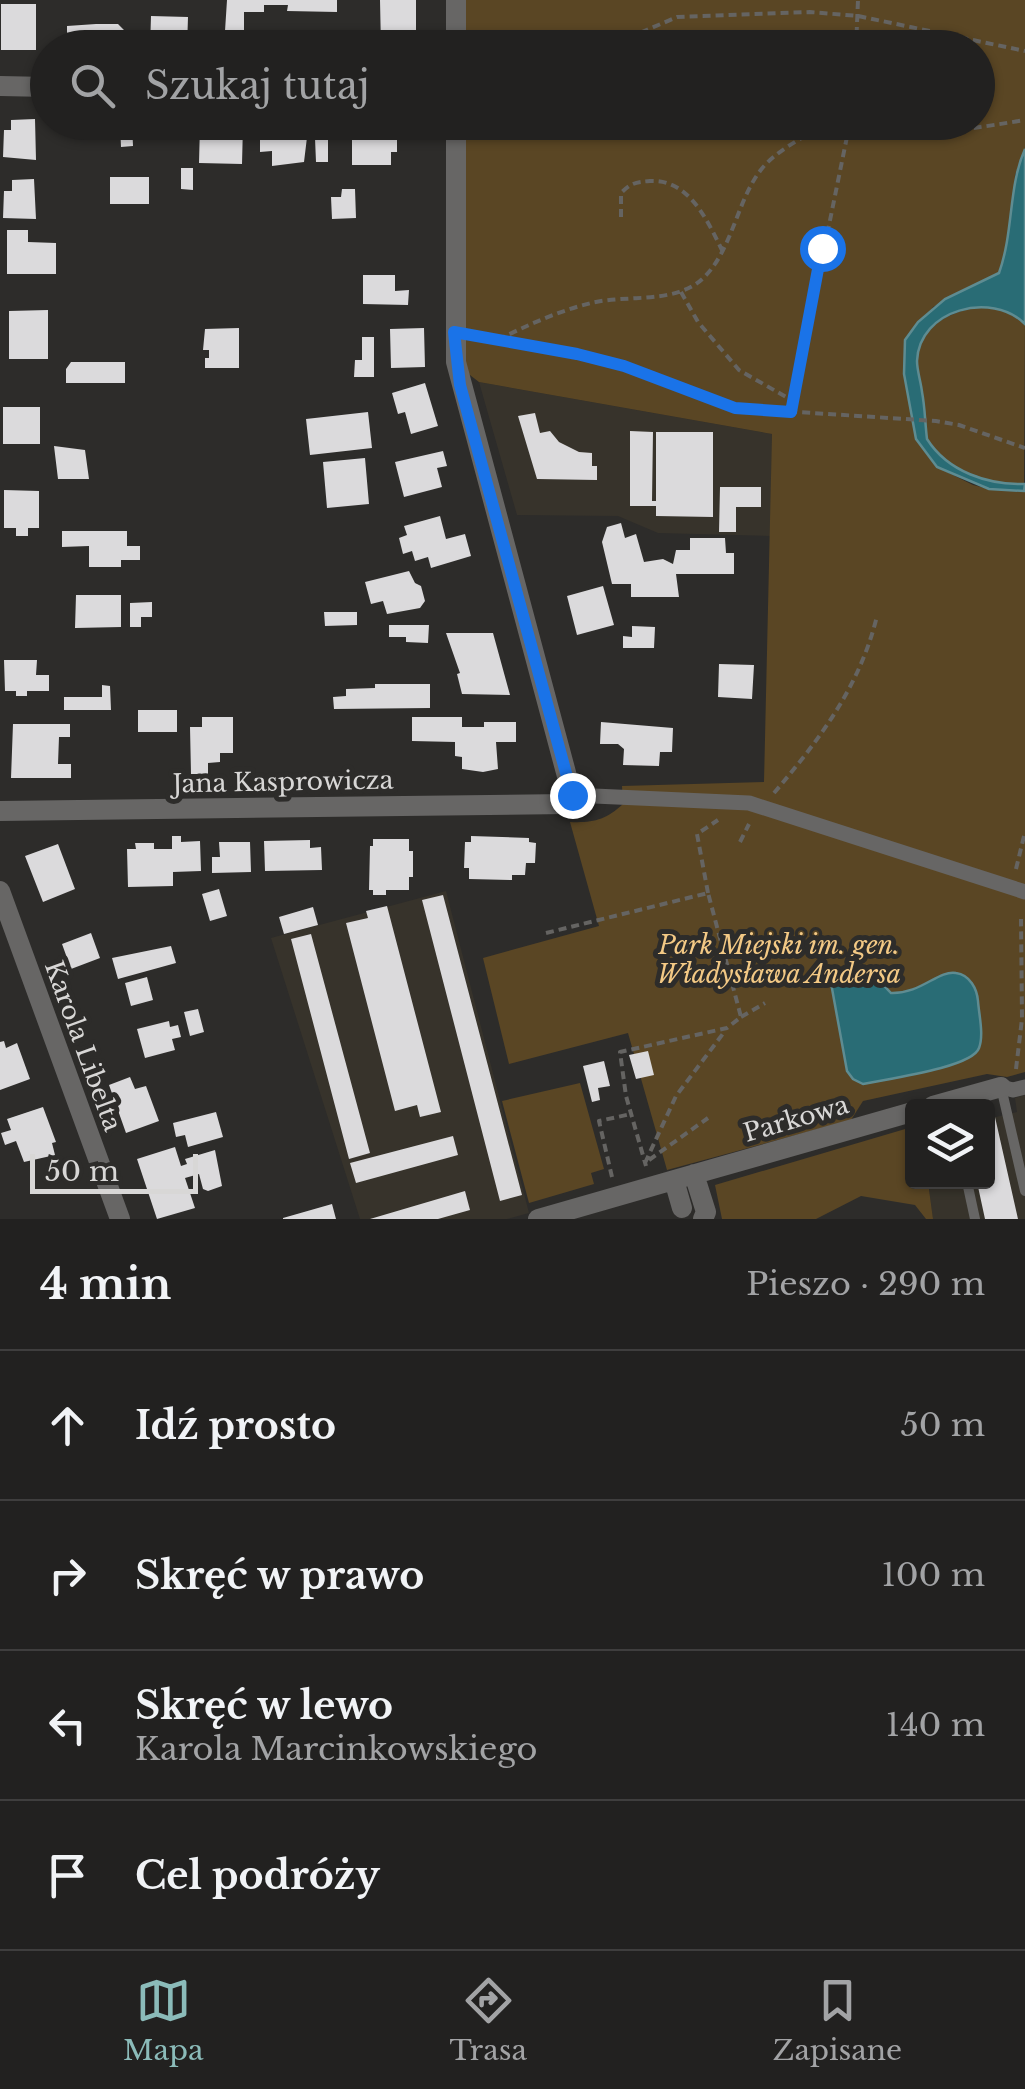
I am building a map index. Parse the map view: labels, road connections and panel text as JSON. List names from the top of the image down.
{
  "streets": {
    "street": ["Jana Kasprowicza", "Karola Libelta", "Parkowa"]
  },
  "parks": ["Park Miejski im. gen. Władysława Andersa"],
  "scale_bar": "50 m",
  "page": {
    "search": "Szukaj tutaj",
    "scale": "50 m",
    "heading": ["4 min", "Pieszo · 290 m"],
    "list": [
      ["Idź prosto", "50 m"],
      ["Skręć w prawo", "100 m"],
      ["Skręć w lewo", "Karola Marcinkowskiego", "140 m"],
      "Cel podróży"
    ],
    "nav": ["Mapa", "Trasa", "Zapisane"]
  }
}
